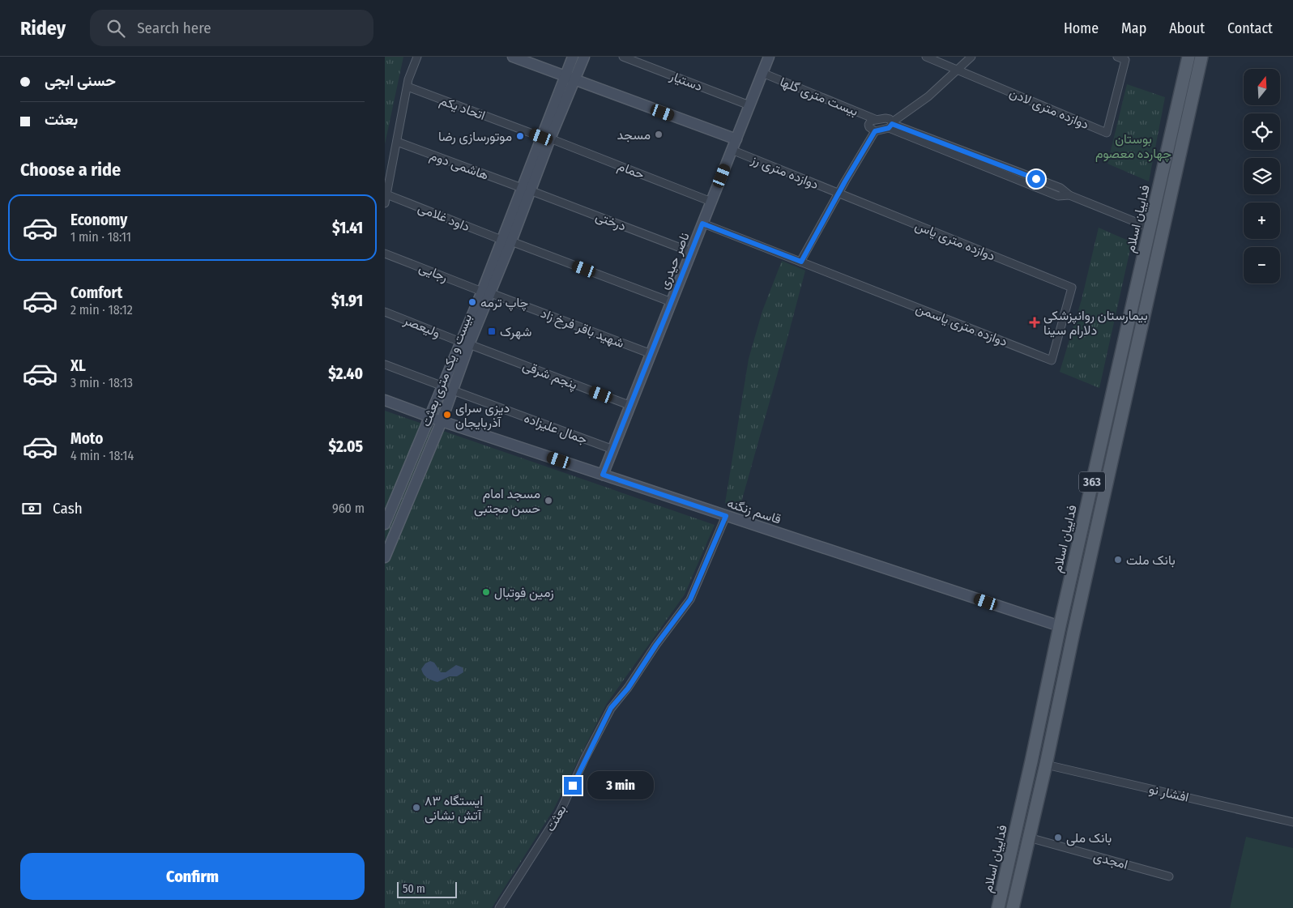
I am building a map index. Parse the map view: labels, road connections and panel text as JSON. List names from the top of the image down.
{
  "streets": {
    "main road": ["فداییان اسلام", "363"],
    "street": [
      "دستیار",
      "بیست متری گلها",
      "اتحاد یکم",
      "دوازده متری لادن",
      "هاشمی دوم",
      "حمام",
      "دوازده متری رز",
      "داود غلامی",
      "درختی",
      "دوازده متری یاس",
      "ناصر حیدری",
      "رجایی",
      "دوازده متری یاسمن",
      "ولیعصر",
      "شهید باقر فرخ زاد",
      "بیست و یک متری بعثت",
      "پنجم شرقی",
      "جمال علیزاده",
      "قاسم زنگنه",
      "افشار نو",
      "بعثت",
      "امجدی"
    ]
  },
  "crossings": [
    ["دستیار", "ناصر حیدری"],
    ["بیست متری گلها", "ناصر حیدری"],
    ["اتحاد یکم", "حمام"],
    ["اتحاد یکم", "بیست و یک متری بعثت"],
    ["هاشمی دوم", "درختی"],
    ["هاشمی دوم", "بیست و یک متری بعثت"],
    ["حمام", "ناصر حیدری"],
    ["حمام", "بیست و یک متری بعثت"],
    ["دوازده متری رز", "دوازده متری یاس"],
    ["دوازده متری رز", "ناصر حیدری"],
    ["داود غلامی", "ناصر حیدری"],
    ["داود غلامی", "بیست و یک متری بعثت"],
    ["فداییان اسلام", "قاسم زنگنه"],
    ["فداییان اسلام", "افشار نو"],
    ["فداییان اسلام", "امجدی"],
    ["درختی", "ناصر حیدری"],
    ["درختی", "بیست و یک متری بعثت"],
    ["دوازده متری یاس", "دوازده متری یاسمن"],
    ["ناصر حیدری", "شهید باقر فرخ زاد"],
    ["ناصر حیدری", "پنجم شرقی"],
    ["ناصر حیدری", "جمال علیزاده"],
    ["ناصر حیدری", "قاسم زنگنه"],
    ["رجایی", "شهید باقر فرخ زاد"],
    ["رجایی", "بیست و یک متری بعثت"],
    ["ولیعصر", "بیست و یک متری بعثت"],
    ["ولیعصر", "پنجم شرقی"],
    ["شهید باقر فرخ زاد", "بیست و یک متری بعثت"],
    ["بیست و یک متری بعثت", "پنجم شرقی"],
    ["بیست و یک متری بعثت", "جمال علیزاده"],
    ["بیست و یک متری بعثت", "قاسم زنگنه"],
    ["قاسم زنگنه", "بعثت"]
  ],
  "parks": ["بوستان چهارده معصوم"],
  "places": {
    "other": [
      "مسجد",
      "موتورسازی رضا",
      "چاپ ترمه",
      "دیزی سرای آذربایجان",
      "مسجد امام حسن مجتبی",
      "بانک ملت",
      "زمین فوتبال",
      "ایستگاه ۸۳ آتش نشانی",
      "بانک ملی"
    ],
    "health": ["بیمارستان روانپزشکی دلارام سینا"],
    "transit": ["شهرک"]
  },
  "scale_bar": "50 m",
  "north": "top",
  "page": {
    "header": "Ridey",
    "search": "Search here",
    "nav": [
      "Home",
      "Map",
      "About",
      "Contact"
    ],
    "banner": ["حسنی ابجی", "بعثت"],
    "map_buttons": ["+", "−"],
    "heading": "Choose a ride",
    "list": [
      {
        "name": "Economy",
        "note": "1 min · 18:11",
        "value": "$1.41"
      },
      {
        "name": "Comfort",
        "note": "2 min · 18:12",
        "value": "$1.91"
      },
      {
        "name": "XL",
        "note": "3 min · 18:13",
        "value": "$2.40"
      },
      {
        "name": "Moto",
        "note": "4 min · 18:14",
        "value": "$2.05"
      }
    ],
    "pay": ["Cash", "960 m"],
    "bubble": "3 min",
    "buttons": "Confirm",
    "scale": "50 m"
  }
}
